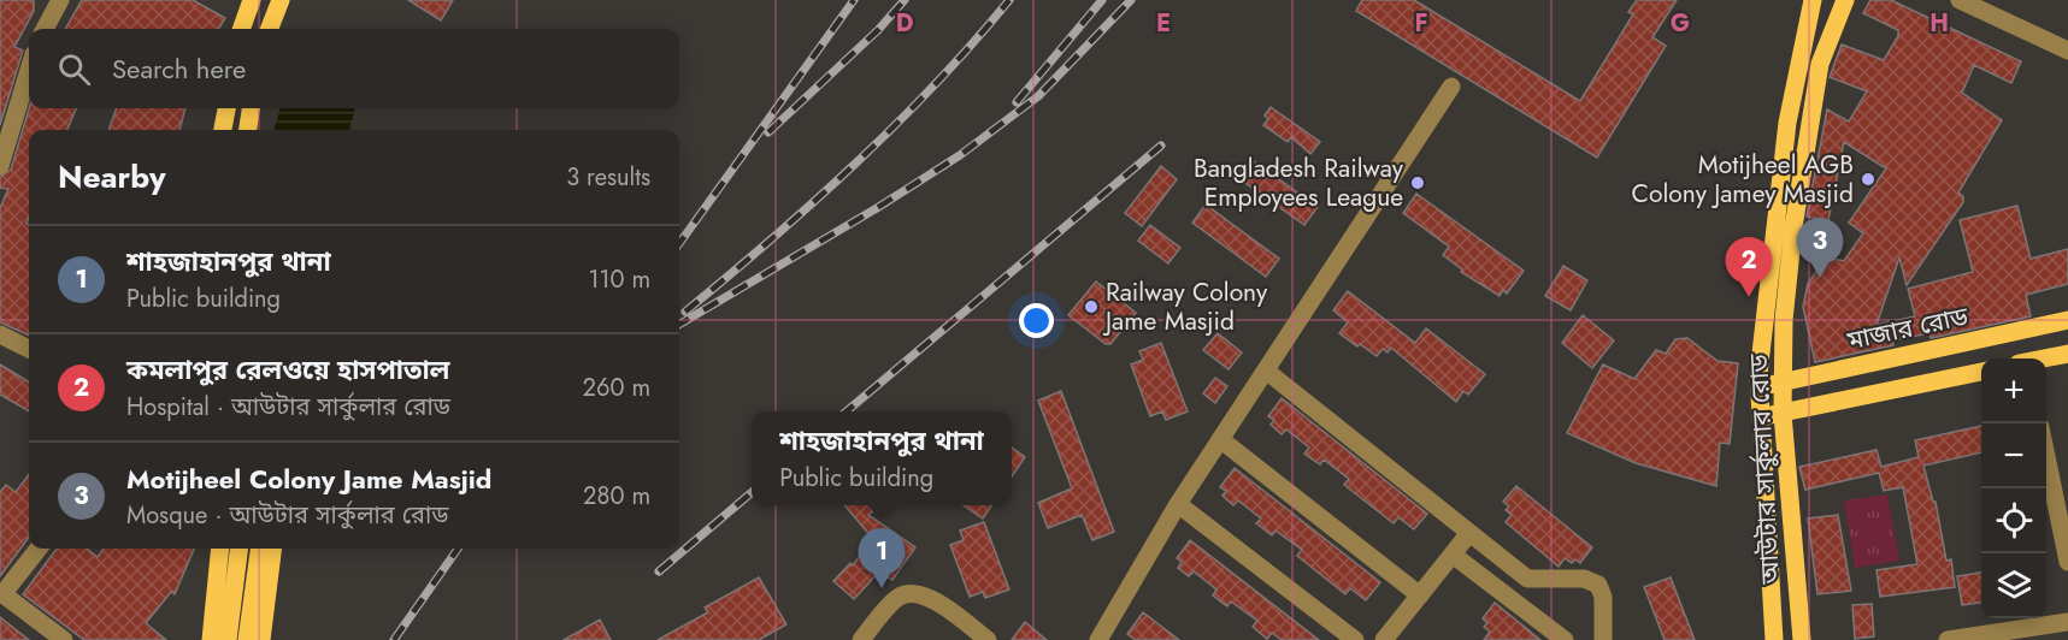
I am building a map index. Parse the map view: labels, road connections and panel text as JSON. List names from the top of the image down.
{
  "streets": {
    "main road": ["মাজার রোড", "আউটার সার্কুলার রোড"]
  },
  "crossings": [
    ["মাজার রোড", "আউটার সার্কুলার রোড"]
  ],
  "places": ["Motijheel AGB Colony Jamey Masjid", "Bangladesh Railway Employees League", "Railway Colony Jame Masjid"],
  "page": {
    "search": "Search here",
    "heading": ["Nearby", "3 results"],
    "pins": ["3", "2", "1"],
    "list": [
      {
        "mark": "1",
        "name": "শাহজাহানপুর থানা",
        "note": "Public building",
        "value": "110 m"
      },
      {
        "mark": "2",
        "name": "কমলাপুর রেলওয়ে হাসপাতাল",
        "note": "Hospital · আউটার সার্কুলার রোড",
        "value": "260 m"
      },
      {
        "mark": "3",
        "name": "Motijheel Colony Jame Masjid",
        "note": "Mosque · আউটার সার্কুলার রোড",
        "value": "280 m"
      }
    ],
    "map_buttons": ["+", "−"],
    "popup": ["শাহজাহানপুর থানা", "Public building"]
  },
  "grid": {
    "columns": [
      "D",
      "E",
      "F",
      "G",
      "H"
    ]
  }
}
